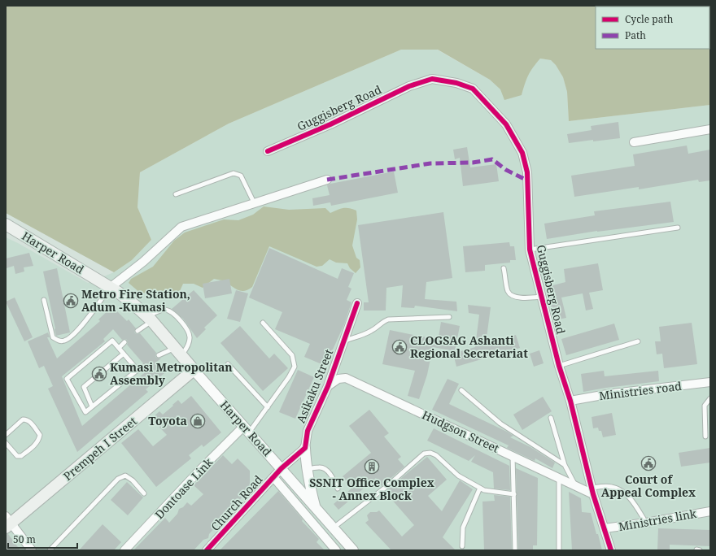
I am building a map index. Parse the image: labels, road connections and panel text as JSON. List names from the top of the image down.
{
  "streets": {
    "main road": ["Harper Road", "Prempeh I Street"],
    "street": [
      "Guggisberg Road",
      "Asikaku Street",
      "Ministries road",
      "Hudgson Street",
      "Dontoase Link",
      "Church Road",
      "Ministries link"
    ]
  },
  "crossings": [
    ["Guggisberg Road", "Ministries road"],
    ["Guggisberg Road", "Hudgson Street"],
    ["Guggisberg Road", "Ministries link"],
    ["Harper Road", "Prempeh I Street"],
    ["Harper Road", "Dontoase Link"],
    ["Harper Road", "Church Road"],
    ["Asikaku Street", "Hudgson Street"]
  ],
  "places": {
    "public building": [
      "Metro Fire Station, Adum -Kumasi",
      "CLOGSAG Ashanti Regional Secretariat",
      "Kumasi Metropolitan Assembly",
      "Court of Appeal Complex"
    ],
    "shop": ["Toyota"],
    "building": ["SSNIT Office Complex - Annex Block"]
  },
  "legend": ["Cycle path", "Path"],
  "scale_bar": "50 m"
}
